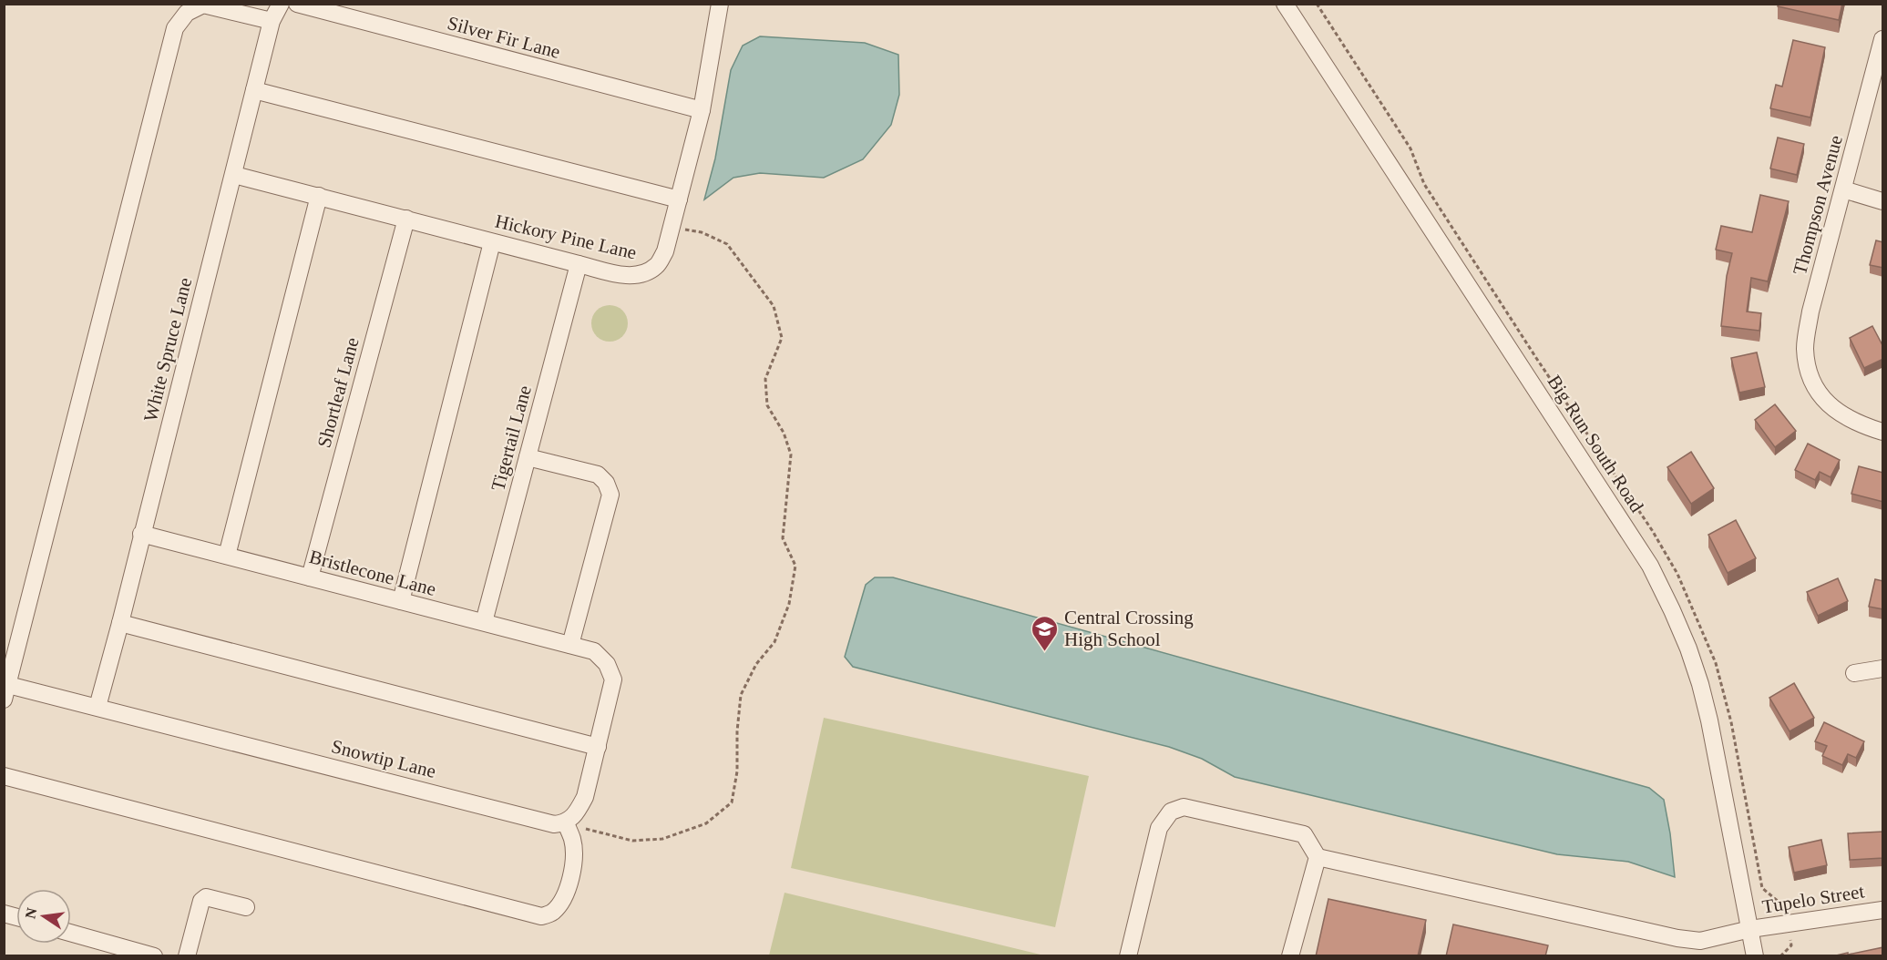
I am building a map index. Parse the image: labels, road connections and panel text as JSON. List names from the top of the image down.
{
  "streets": {
    "street": [
      "Silver Fir Lane",
      "Thompson Avenue",
      "Hickory Pine Lane",
      "White Spruce Lane",
      "Shortleaf Lane",
      "Tigertail Lane",
      "Big Run South Road",
      "Bristlecone Lane",
      "Snowtip Lane",
      "Tupelo Street"
    ]
  },
  "crossings": [
    ["Silver Fir Lane", "Hickory Pine Lane"],
    ["Hickory Pine Lane", "White Spruce Lane"],
    ["Hickory Pine Lane", "Shortleaf Lane"],
    ["Hickory Pine Lane", "Tigertail Lane"],
    ["White Spruce Lane", "Bristlecone Lane"],
    ["White Spruce Lane", "Snowtip Lane"],
    ["Shortleaf Lane", "Bristlecone Lane"],
    ["Tigertail Lane", "Bristlecone Lane"],
    ["Big Run South Road", "Tupelo Street"]
  ],
  "places": {
    "school or university": ["Central Crossing High School"]
  },
  "north": "left"
}
